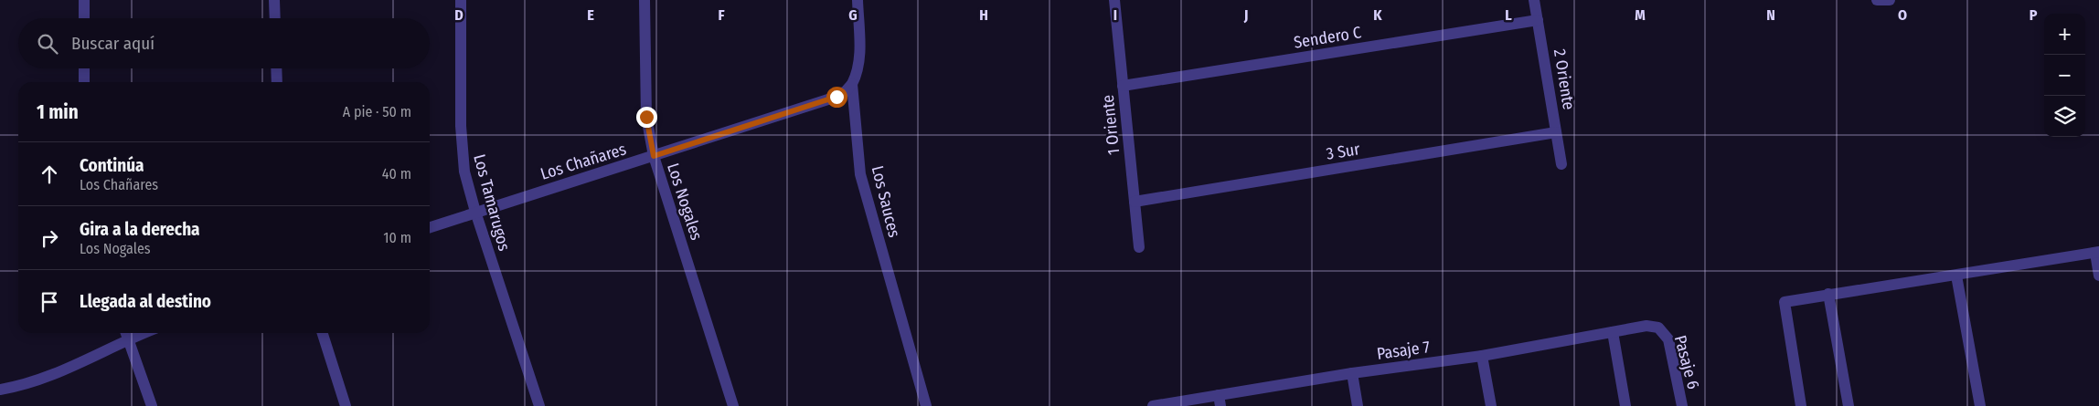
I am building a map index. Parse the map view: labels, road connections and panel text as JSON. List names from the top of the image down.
{
  "streets": {
    "street": [
      "Sendero C",
      "2 Oriente",
      "1 Oriente",
      "3 Sur",
      "Los Chañares",
      "Los Nogales",
      "Los Sauces",
      "Los Tamarugos",
      "Pasaje 7",
      "Pasaje 6"
    ]
  },
  "crossings": [
    ["Sendero C", "2 Oriente"],
    ["Sendero C", "1 Oriente"],
    ["2 Oriente", "3 Sur"],
    ["1 Oriente", "3 Sur"],
    ["Los Chañares", "Los Nogales"],
    ["Los Chañares", "Los Sauces"],
    ["Los Chañares", "Los Tamarugos"],
    ["Pasaje 7", "Pasaje 6"]
  ],
  "page": {
    "map_buttons": ["+", "−"],
    "search": "Buscar aquí",
    "heading": ["1 min", "A pie · 50 m"],
    "list": [
      ["Continúa", "Los Chañares", "40 m"],
      ["Gira a la derecha", "Los Nogales", "10 m"],
      "Llegada al destino"
    ]
  },
  "grid": {
    "columns": [
      "D",
      "E",
      "F",
      "G",
      "H",
      "I",
      "J",
      "K",
      "L",
      "M",
      "N",
      "O",
      "P"
    ]
  }
}
